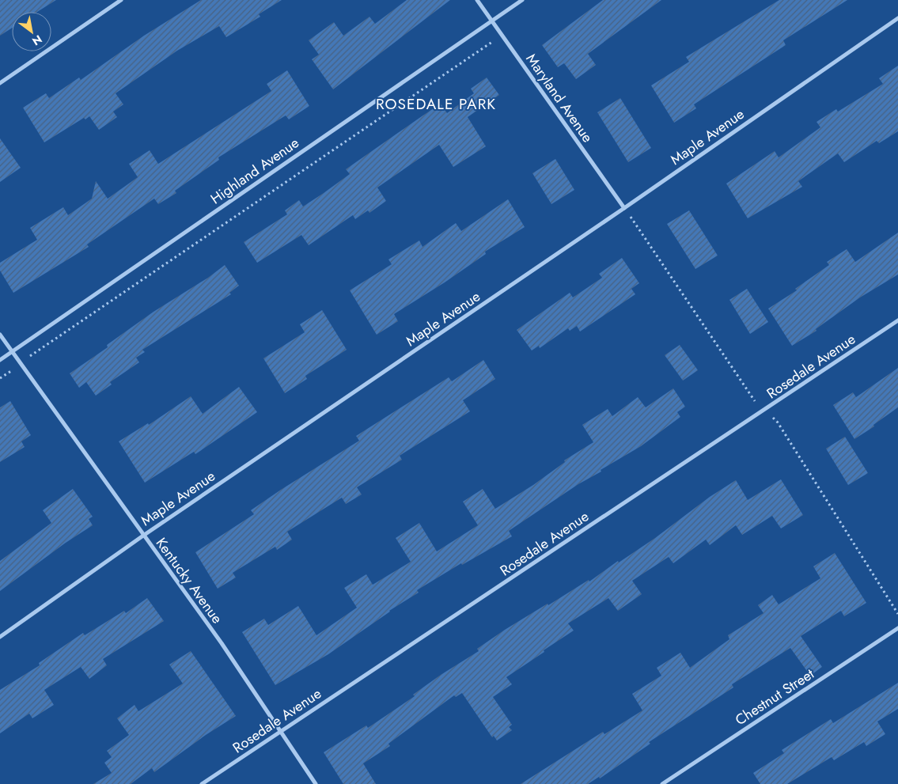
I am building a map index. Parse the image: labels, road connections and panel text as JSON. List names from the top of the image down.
{
  "streets": {
    "street": [
      "Maryland Avenue",
      "Maple Avenue",
      "Highland Avenue",
      "Rosedale Avenue",
      "Kentucky Avenue",
      "Chestnut Street"
    ]
  },
  "crossings": [
    ["Maryland Avenue", "Maple Avenue"],
    ["Maryland Avenue", "Highland Avenue"],
    ["Maple Avenue", "Kentucky Avenue"],
    ["Highland Avenue", "Kentucky Avenue"],
    ["Rosedale Avenue", "Kentucky Avenue"]
  ],
  "districts": ["ROSEDALE PARK"],
  "north": "bottom right"
}
